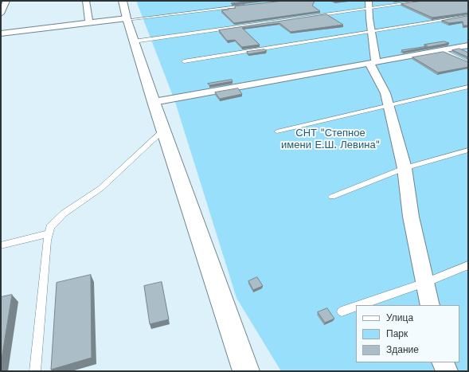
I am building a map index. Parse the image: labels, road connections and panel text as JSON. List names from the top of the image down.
{
  "parks": ["СНТ \"Степное имени Е.Ш. Левина\""],
  "legend": ["Улица", "Парк", "Здание"]
}
